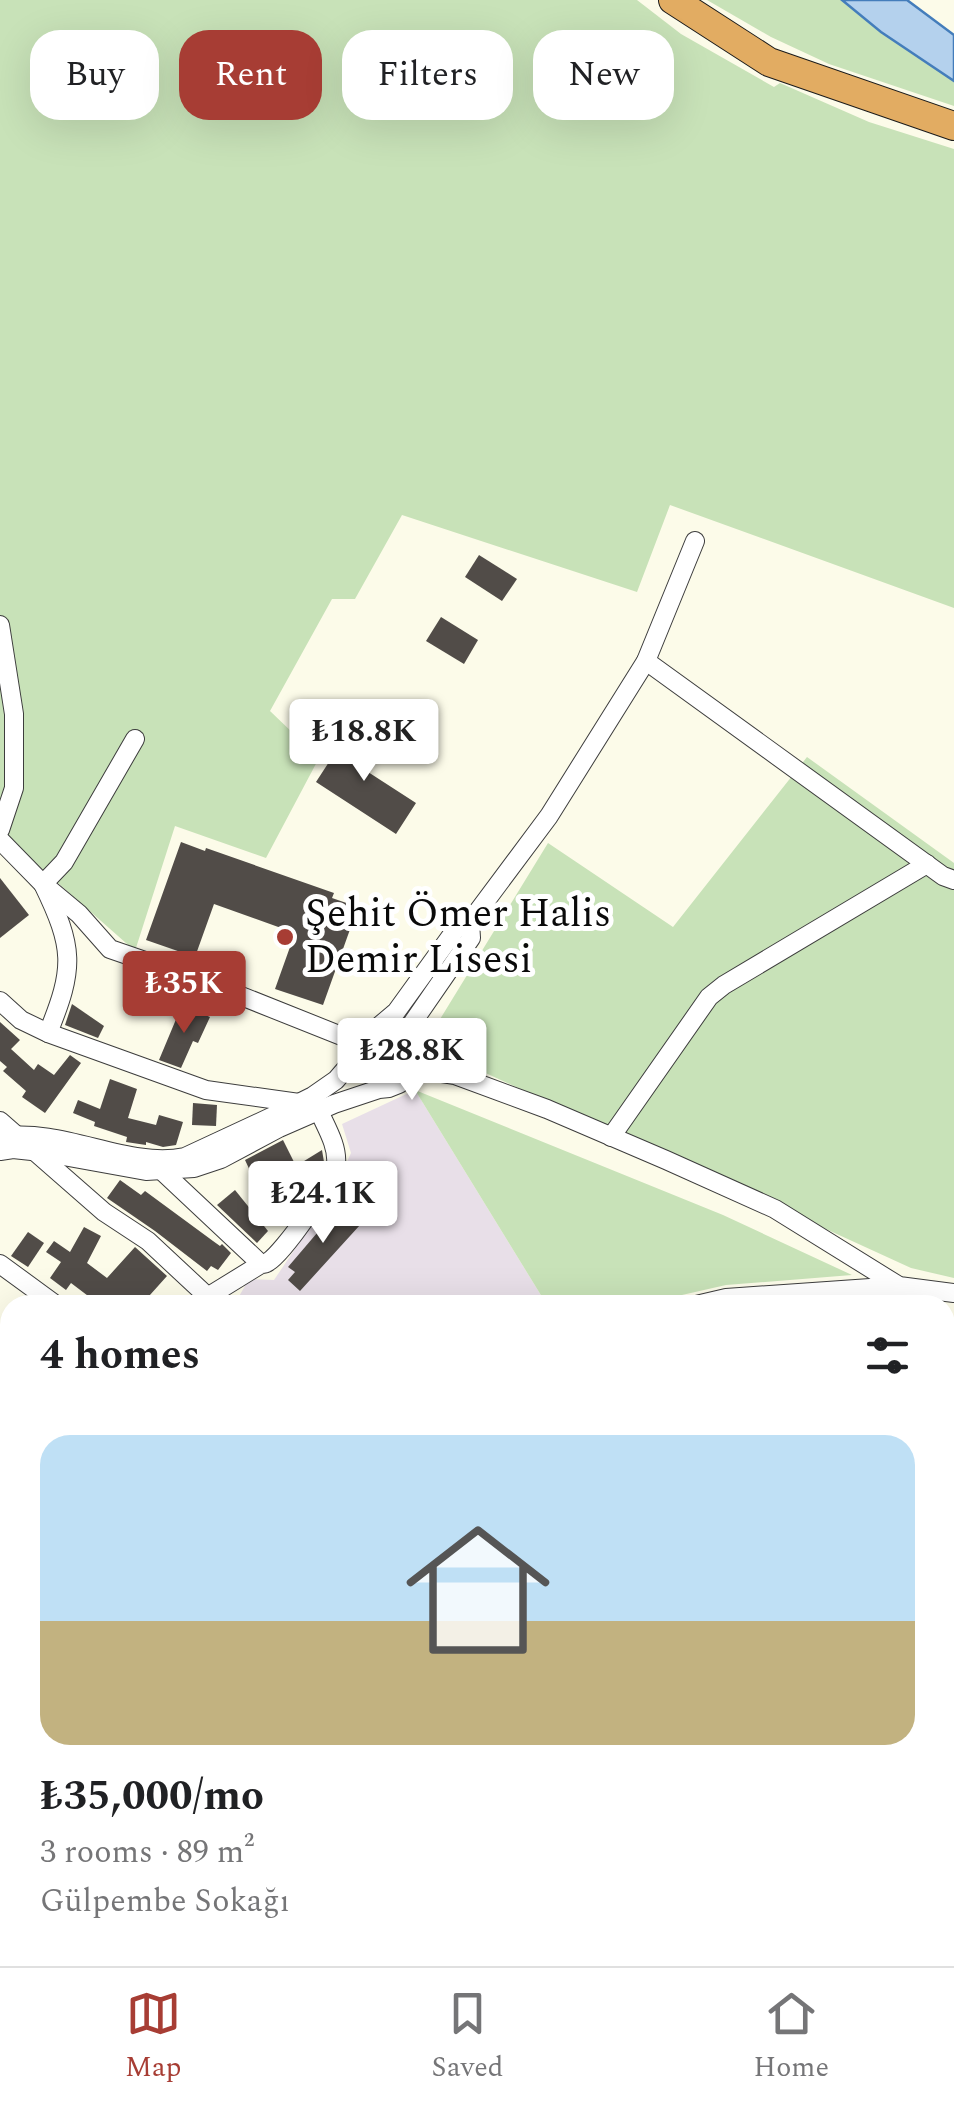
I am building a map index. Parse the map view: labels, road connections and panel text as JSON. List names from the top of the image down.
{
  "places": ["Şehit Ömer Halis Demir Lisesi"],
  "page": {
    "chip": [
      "Buy",
      "Rent",
      "Filters",
      "New"
    ],
    "price": [
      "₺18.8K",
      "₺35K",
      "₺28.8K",
      "₺24.1K"
    ],
    "heading": "4 homes",
    "list": [
      {
        "name": "₺35,000/mo",
        "note": "3 rooms · 89 m² · Gülpembe Sokağı"
      }
    ],
    "tabs": ["Map", "Saved", "Home"]
  }
}
